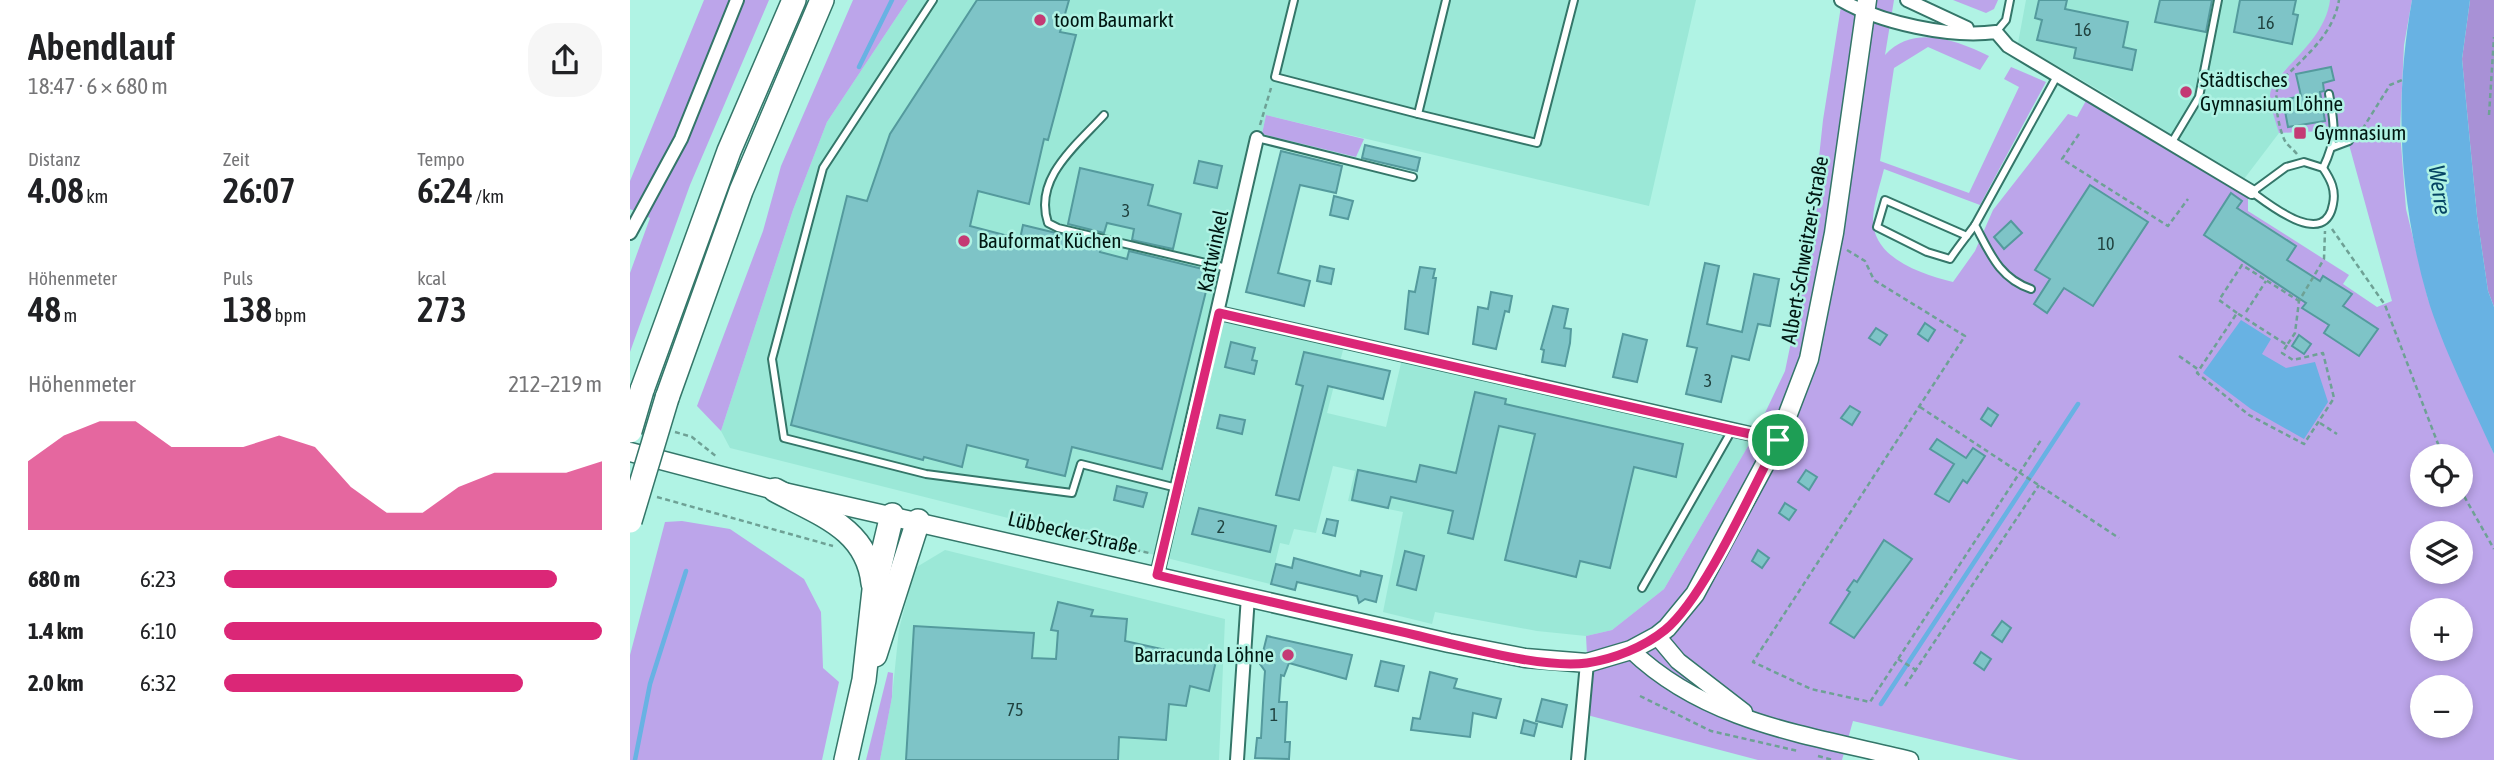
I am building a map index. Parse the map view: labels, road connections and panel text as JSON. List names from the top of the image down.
{
  "streets": {
    "main road": ["Albert-Schweitzer-Straße", "Lübbecker Straße"],
    "street": ["Kattwinkel"]
  },
  "crossings": [
    ["Albert-Schweitzer-Straße", "Lübbecker Straße"],
    ["Kattwinkel", "Lübbecker Straße"]
  ],
  "water": ["Werre"],
  "places": {
    "other": [
      "toom Baumarkt",
      "Städtisches Gymnasium Löhne",
      "Bauformat Küchen",
      "Barracunda Löhne"
    ],
    "transit": ["Gymnasium"]
  },
  "house_numbers": [
    "16",
    "16",
    "3",
    "10",
    "3",
    "2",
    "75",
    "1"
  ],
  "page": {
    "heading": ["Abendlauf", "18:47 · 6 × 680 m"],
    "stats": [
      ["Distanz", "4.08 km"],
      ["Zeit", "26:07"],
      ["Tempo", "6:24 /km"],
      ["Höhenmeter", "48 m"],
      ["Puls", "138 bpm"],
      ["kcal", "273"]
    ],
    "chart": ["Höhenmeter", "212–219 m"],
    "map_buttons": ["+", "−"],
    "list": [
      {
        "name": "680 m",
        "note": "6:23"
      },
      {
        "name": "1.4 km",
        "note": "6:10"
      },
      {
        "name": "2.0 km",
        "note": "6:32"
      }
    ]
  }
}
